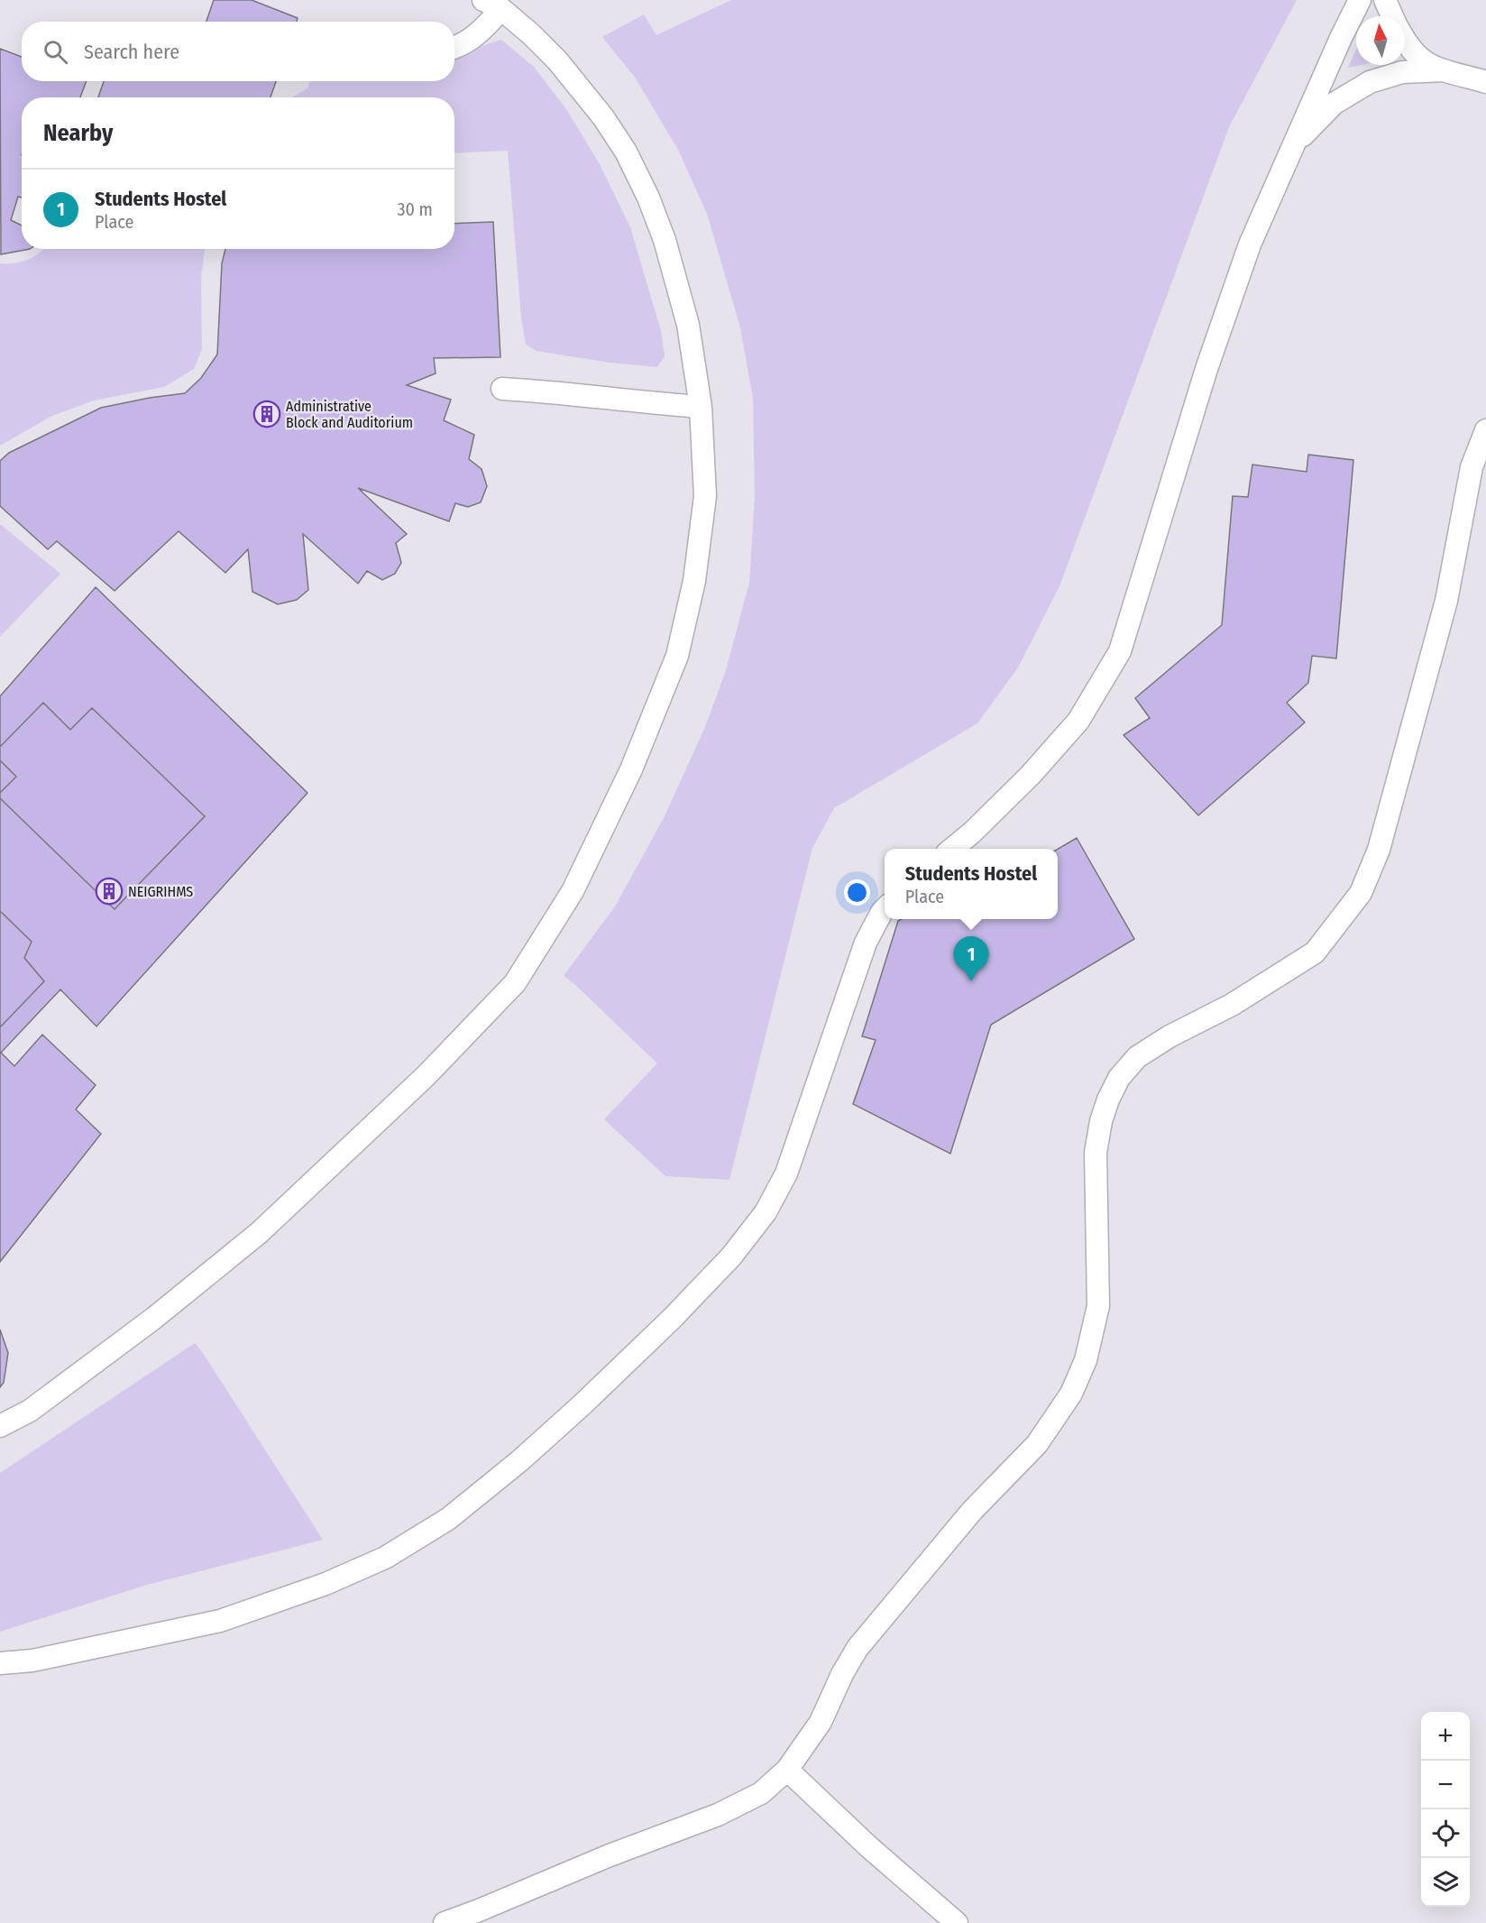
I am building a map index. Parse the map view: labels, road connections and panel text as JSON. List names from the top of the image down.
{
  "places": {
    "building": ["Administrative Block and Auditorium", "NEIGRIHMS"]
  },
  "north": "top",
  "page": {
    "search": "Search here",
    "heading": "Nearby",
    "list": [
      {
        "mark": "1",
        "name": "Students Hostel",
        "note": "Place",
        "value": "30 m"
      }
    ],
    "popup": ["Students Hostel", "Place"],
    "pins": "1",
    "map_buttons": ["+", "−"]
  }
}
